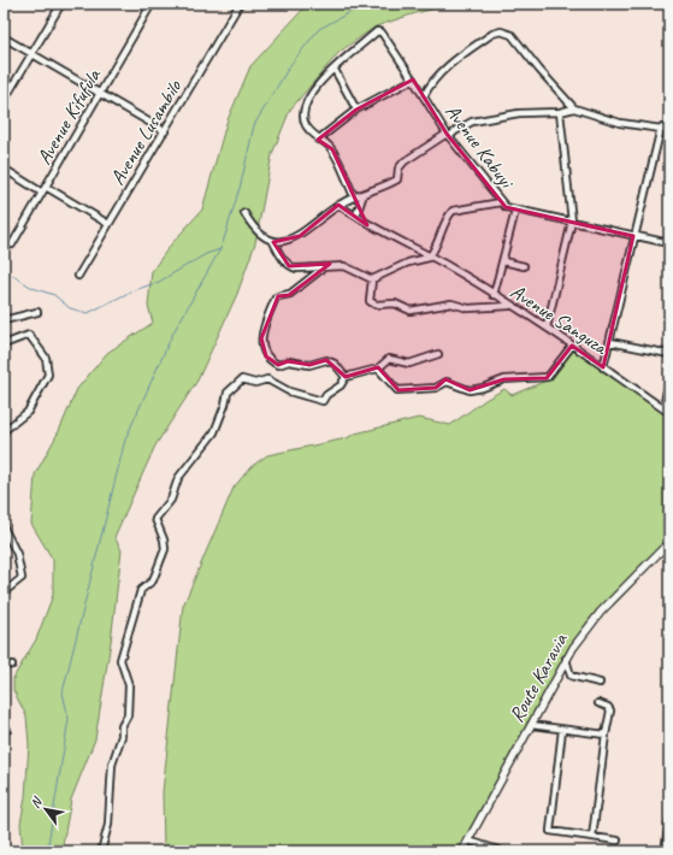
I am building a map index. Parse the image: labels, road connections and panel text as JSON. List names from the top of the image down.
{
  "streets": {
    "street": [
      "Avenue Kifufula",
      "Avenue Lusambilo",
      "Avenue Kabuyi",
      "Avenue Sanguza",
      "Route Karavia"
    ]
  },
  "north": "top left"
}
